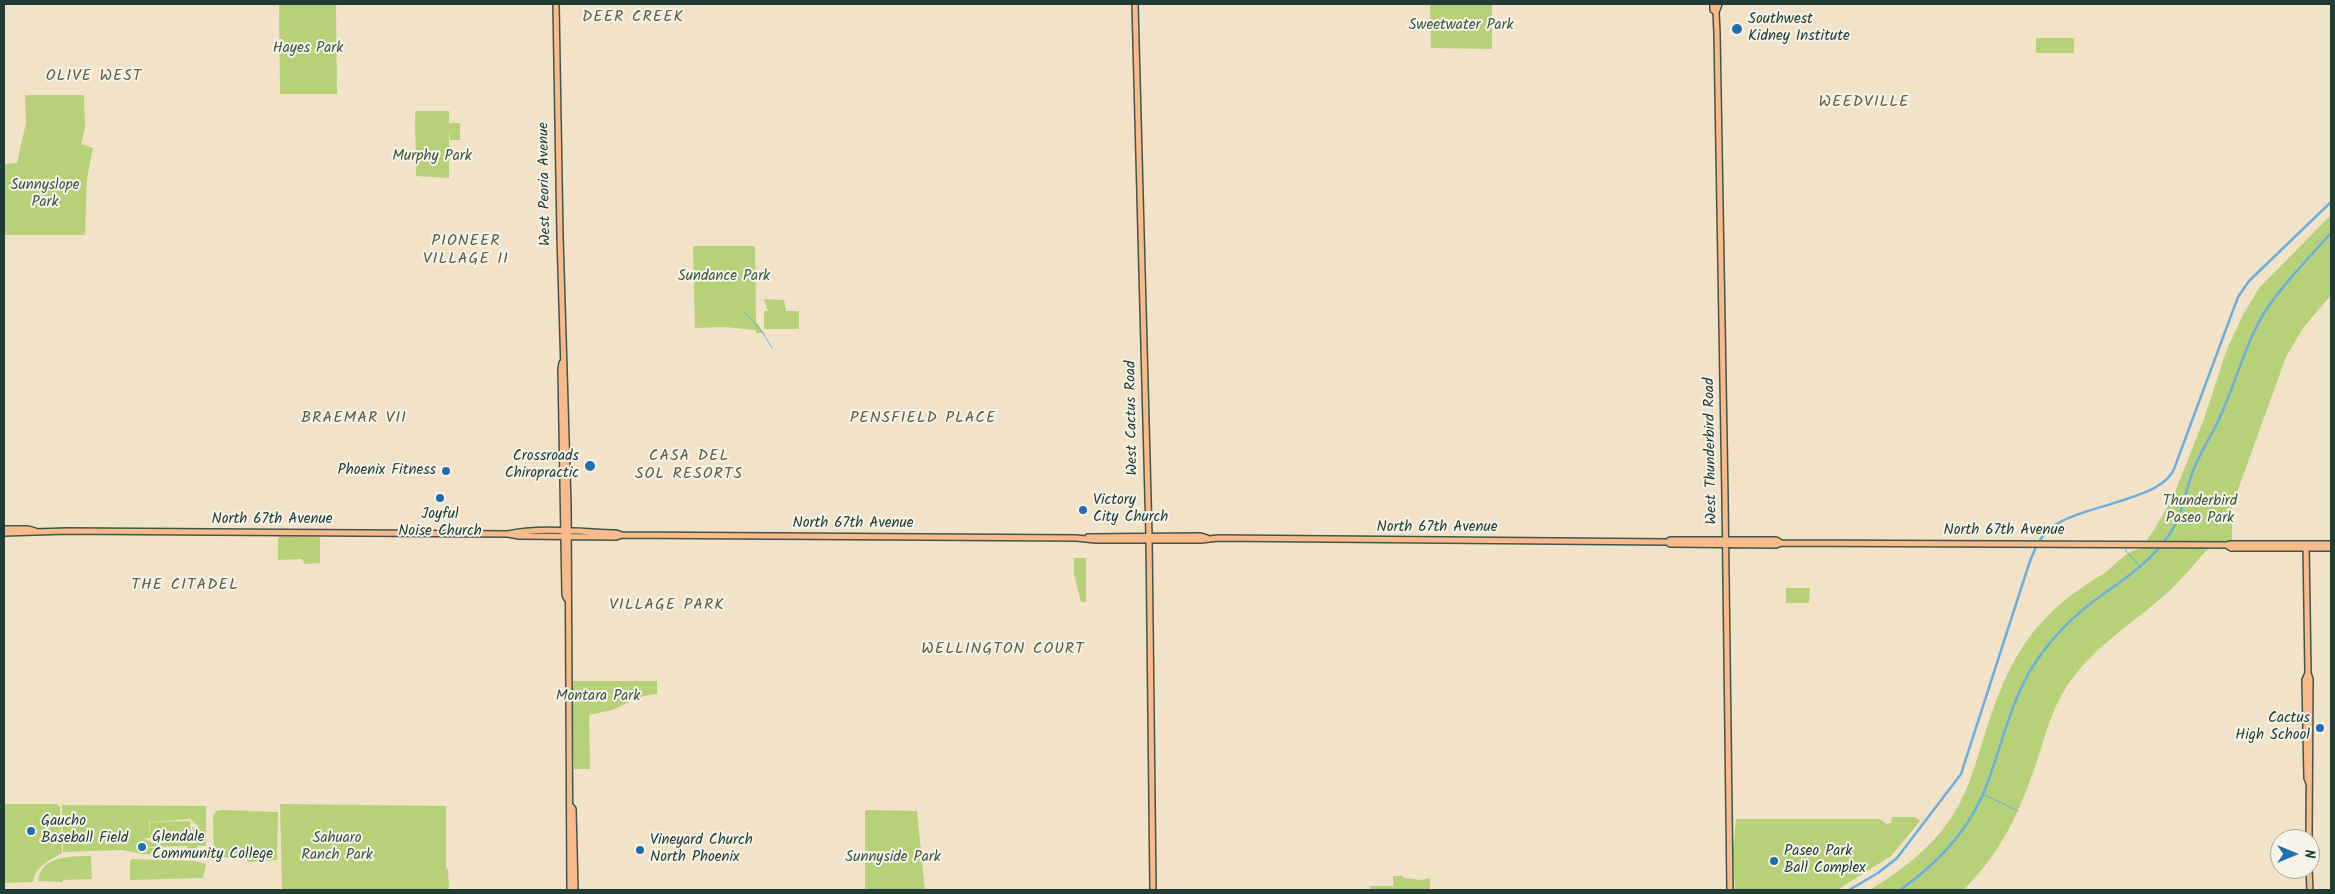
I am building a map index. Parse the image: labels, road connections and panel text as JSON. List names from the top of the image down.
{
  "streets": {
    "main road": [
      "West Peoria Avenue",
      "West Cactus Road",
      "West Thunderbird Road",
      "North 67th Avenue"
    ]
  },
  "crossings": [
    ["West Peoria Avenue", "North 67th Avenue"],
    ["West Cactus Road", "North 67th Avenue"],
    ["West Thunderbird Road", "North 67th Avenue"]
  ],
  "districts": [
    "DEER CREEK",
    "OLIVE WEST",
    "WEEDVILLE",
    "PIONEER VILLAGE II",
    "BRAEMAR VII",
    "PENSFIELD PLACE",
    "CASA DEL SOL RESORTS",
    "THE CITADEL",
    "VILLAGE PARK",
    "WELLINGTON COURT"
  ],
  "parks": [
    "Sweetwater Park",
    "Hayes Park",
    "Murphy Park",
    "Sunnyslope Park",
    "Sundance Park",
    "Thunderbird Paseo Park",
    "Montara Park",
    "Sahuaro Ranch Park",
    "Sunnyside Park"
  ],
  "places": [
    "Southwest Kidney Institute",
    "Crossroads Chiropractic",
    "Phoenix Fitness",
    "Joyful Noise Church",
    "Victory City Church",
    "Cactus High School",
    "Gaucho Baseball Field",
    "Glendale Community College",
    "Vineyard Church North Phoenix",
    "Paseo Park Ball Complex"
  ],
  "north": "right"
}
